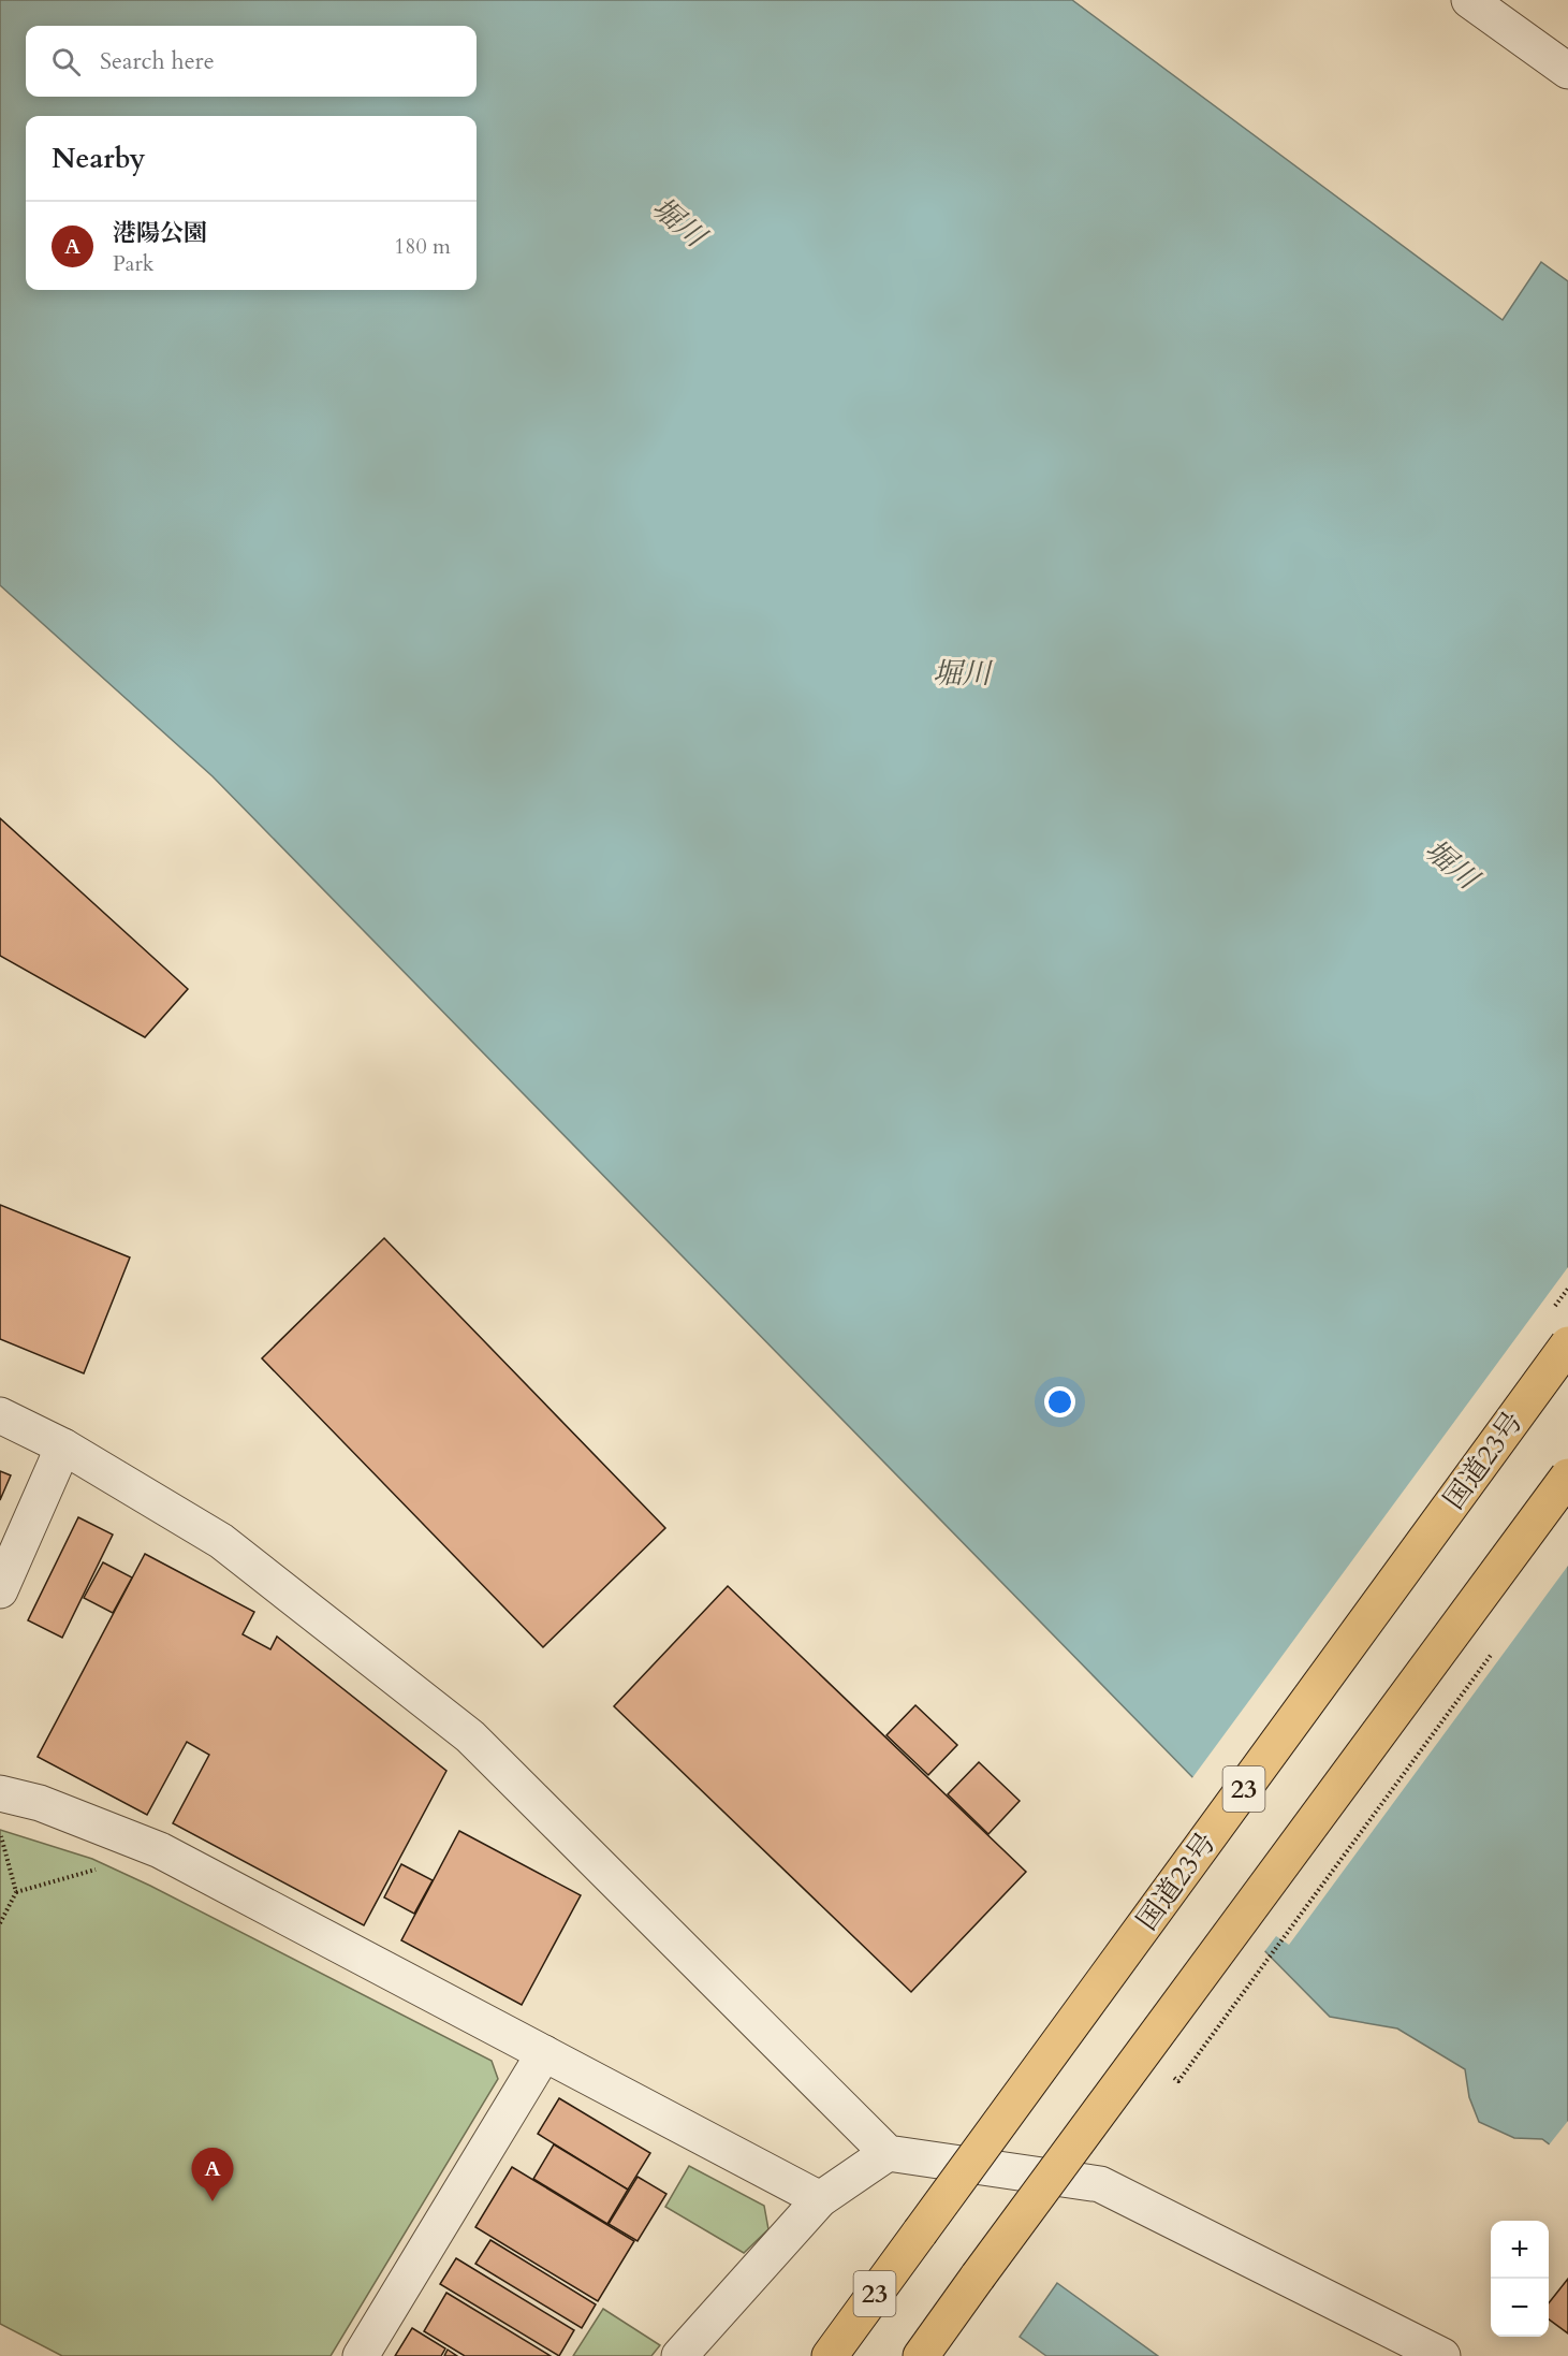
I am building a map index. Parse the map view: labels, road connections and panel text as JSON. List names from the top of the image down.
{
  "streets": {
    "highway": ["国道23号", "23"]
  },
  "water": ["堀川"],
  "page": {
    "search": "Search here",
    "heading": "Nearby",
    "list": [
      {
        "mark": "A",
        "name": "港陽公園",
        "note": "Park",
        "value": "180 m"
      }
    ],
    "pins": "A",
    "map_buttons": ["+", "−"]
  }
}
